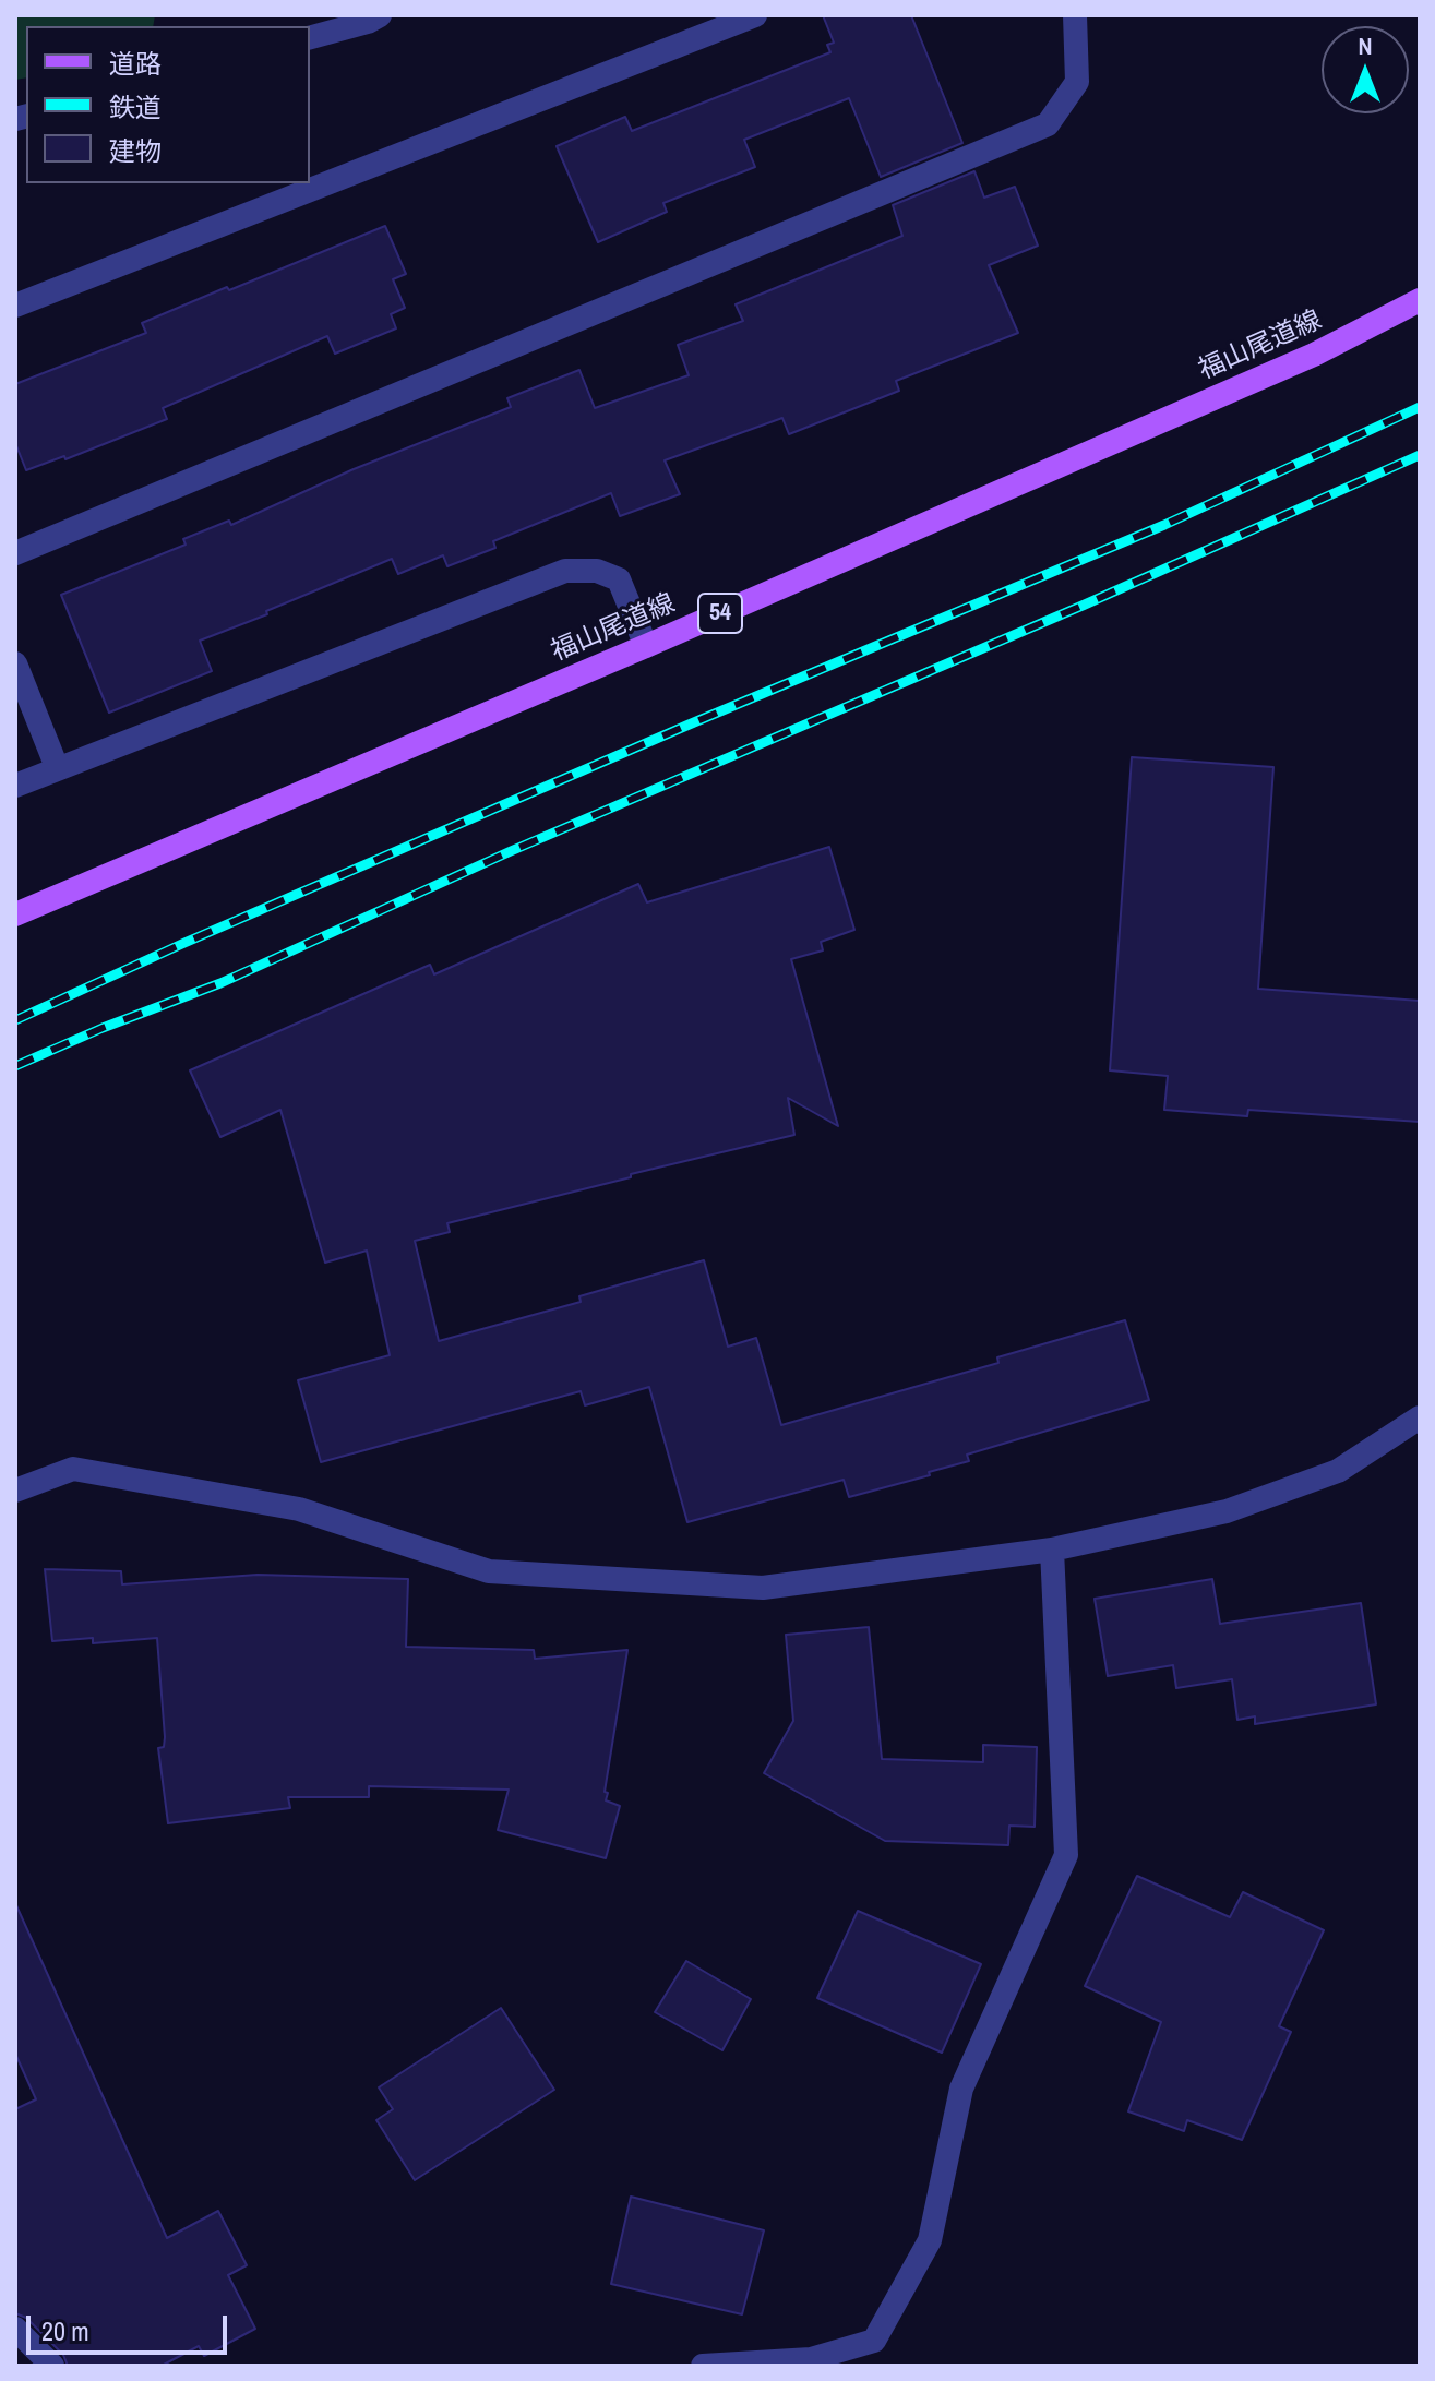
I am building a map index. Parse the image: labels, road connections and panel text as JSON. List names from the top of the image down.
{
  "streets": {
    "main road": ["福山尾道線", "54"]
  },
  "legend": ["道路", "鉄道", "建物"],
  "scale_bar": "20 m",
  "north": "top"
}
